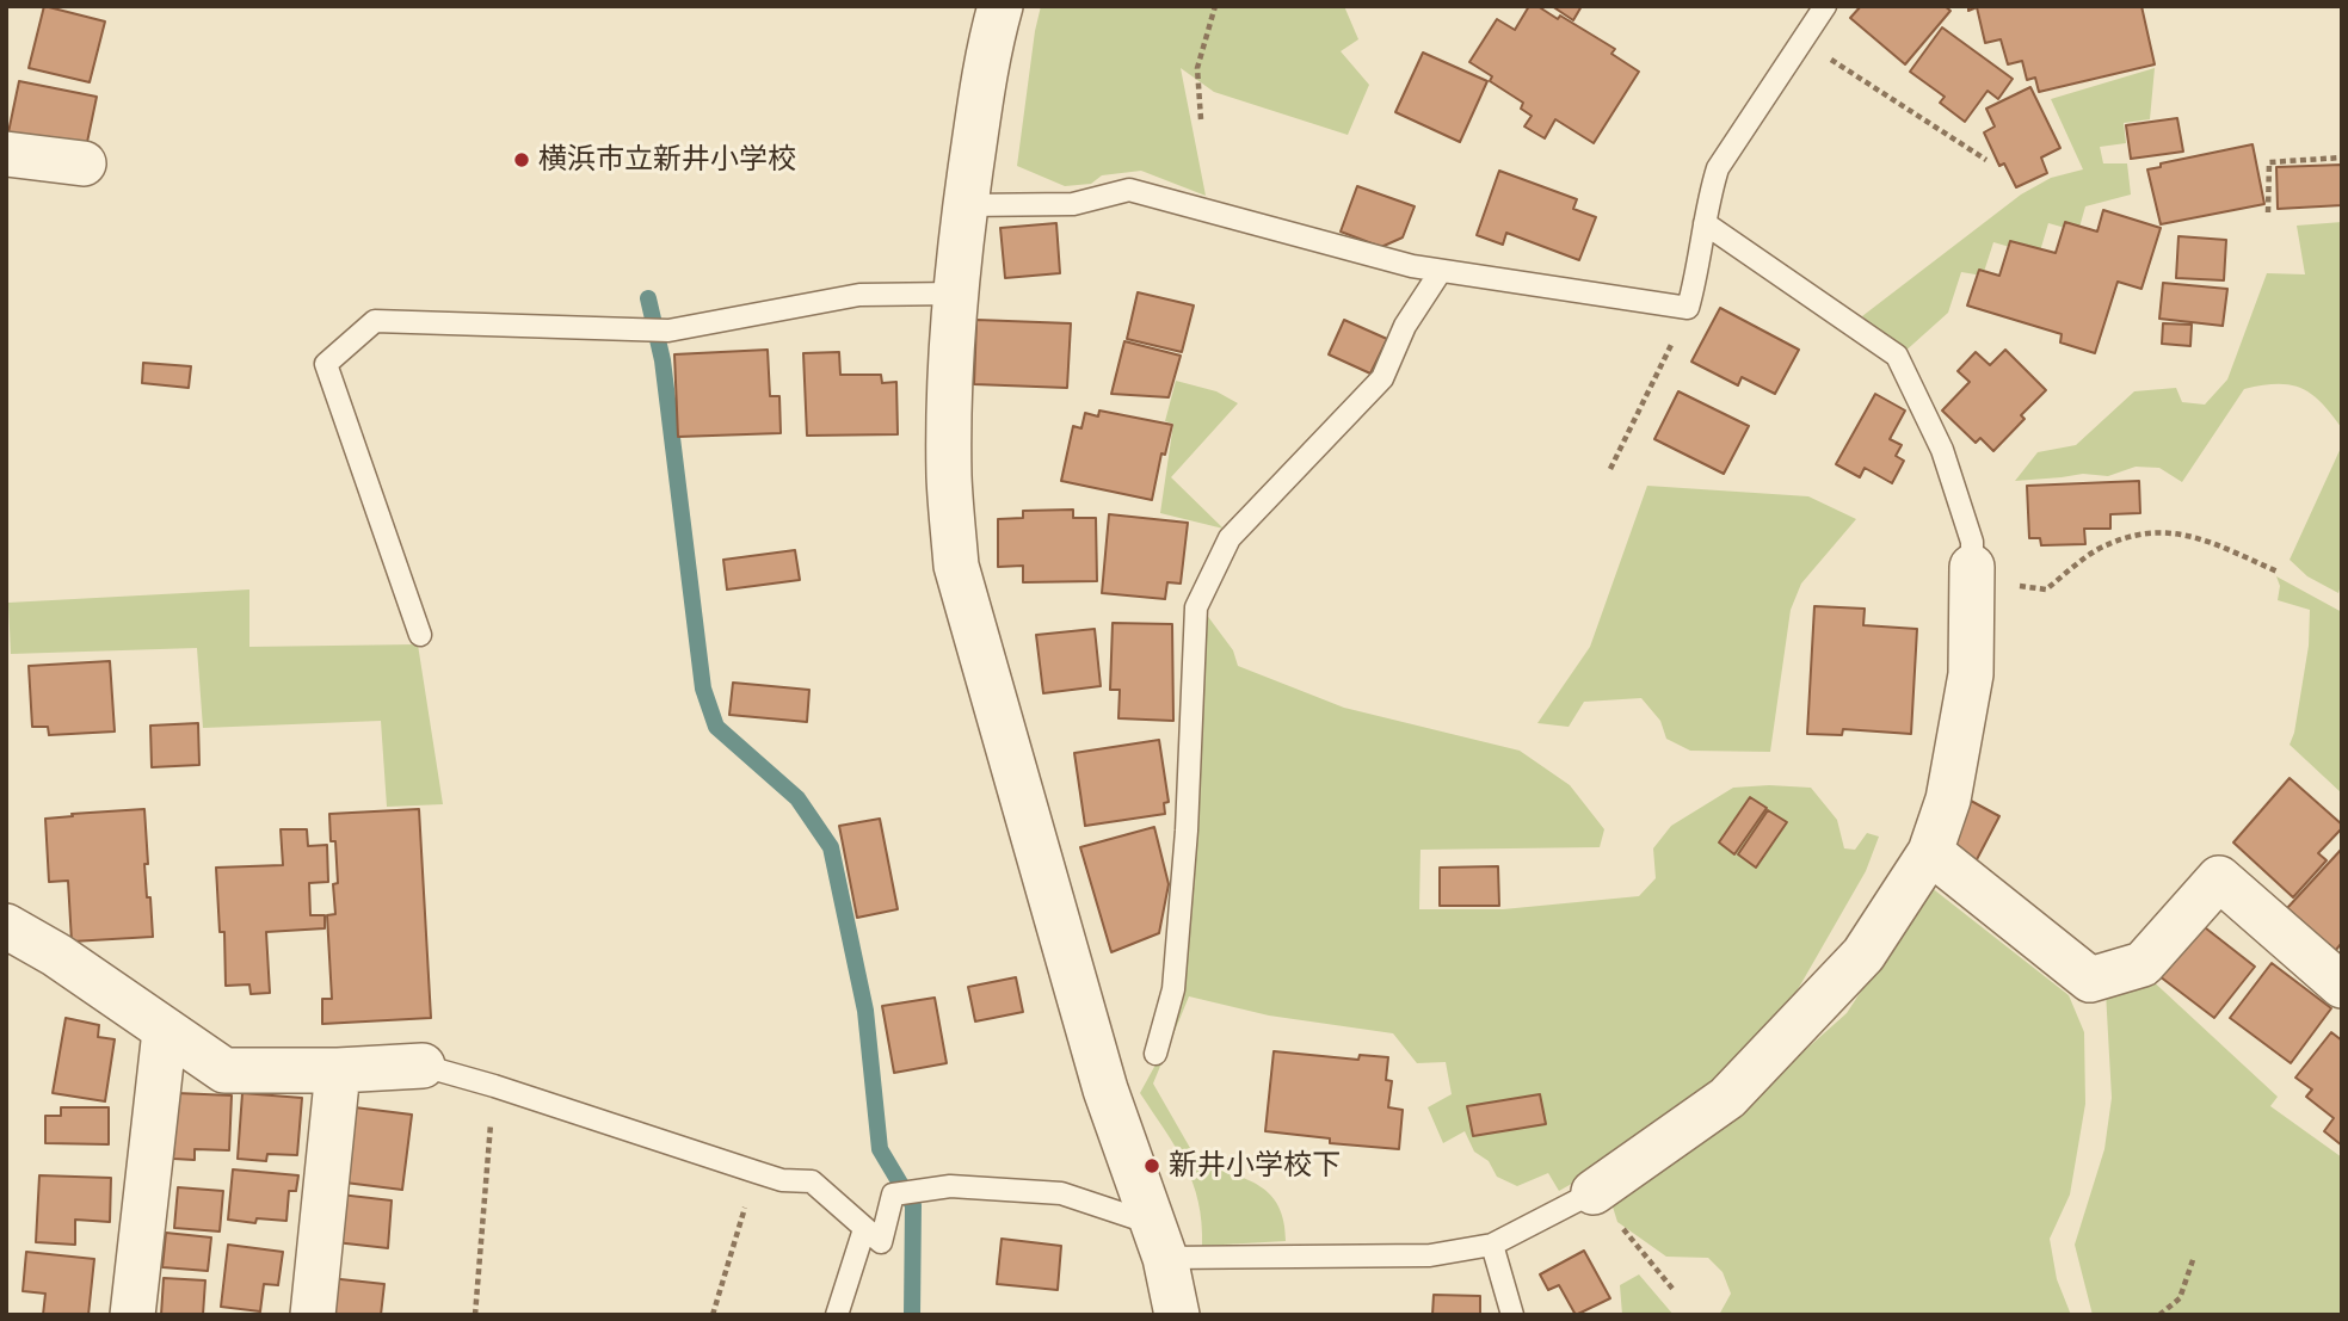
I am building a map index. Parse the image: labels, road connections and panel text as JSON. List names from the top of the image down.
{
  "places": ["横浜市立新井小学校", "新井小学校下"]
}
